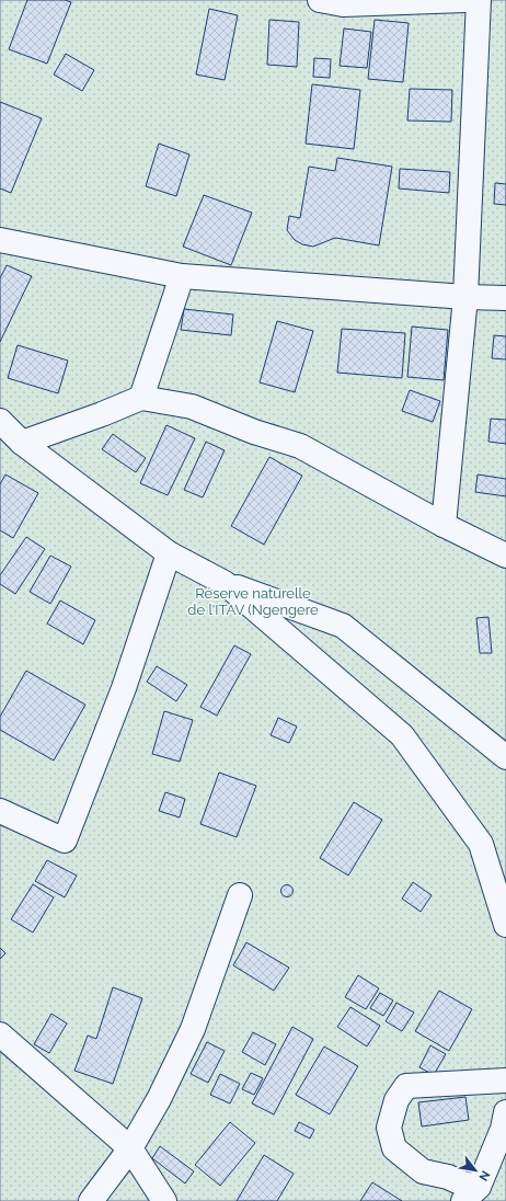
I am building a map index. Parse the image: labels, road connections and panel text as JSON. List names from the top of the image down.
{
  "parks": ["Réserve naturelle de l'ITAV (Ngengere"],
  "north": "bottom right"
}
